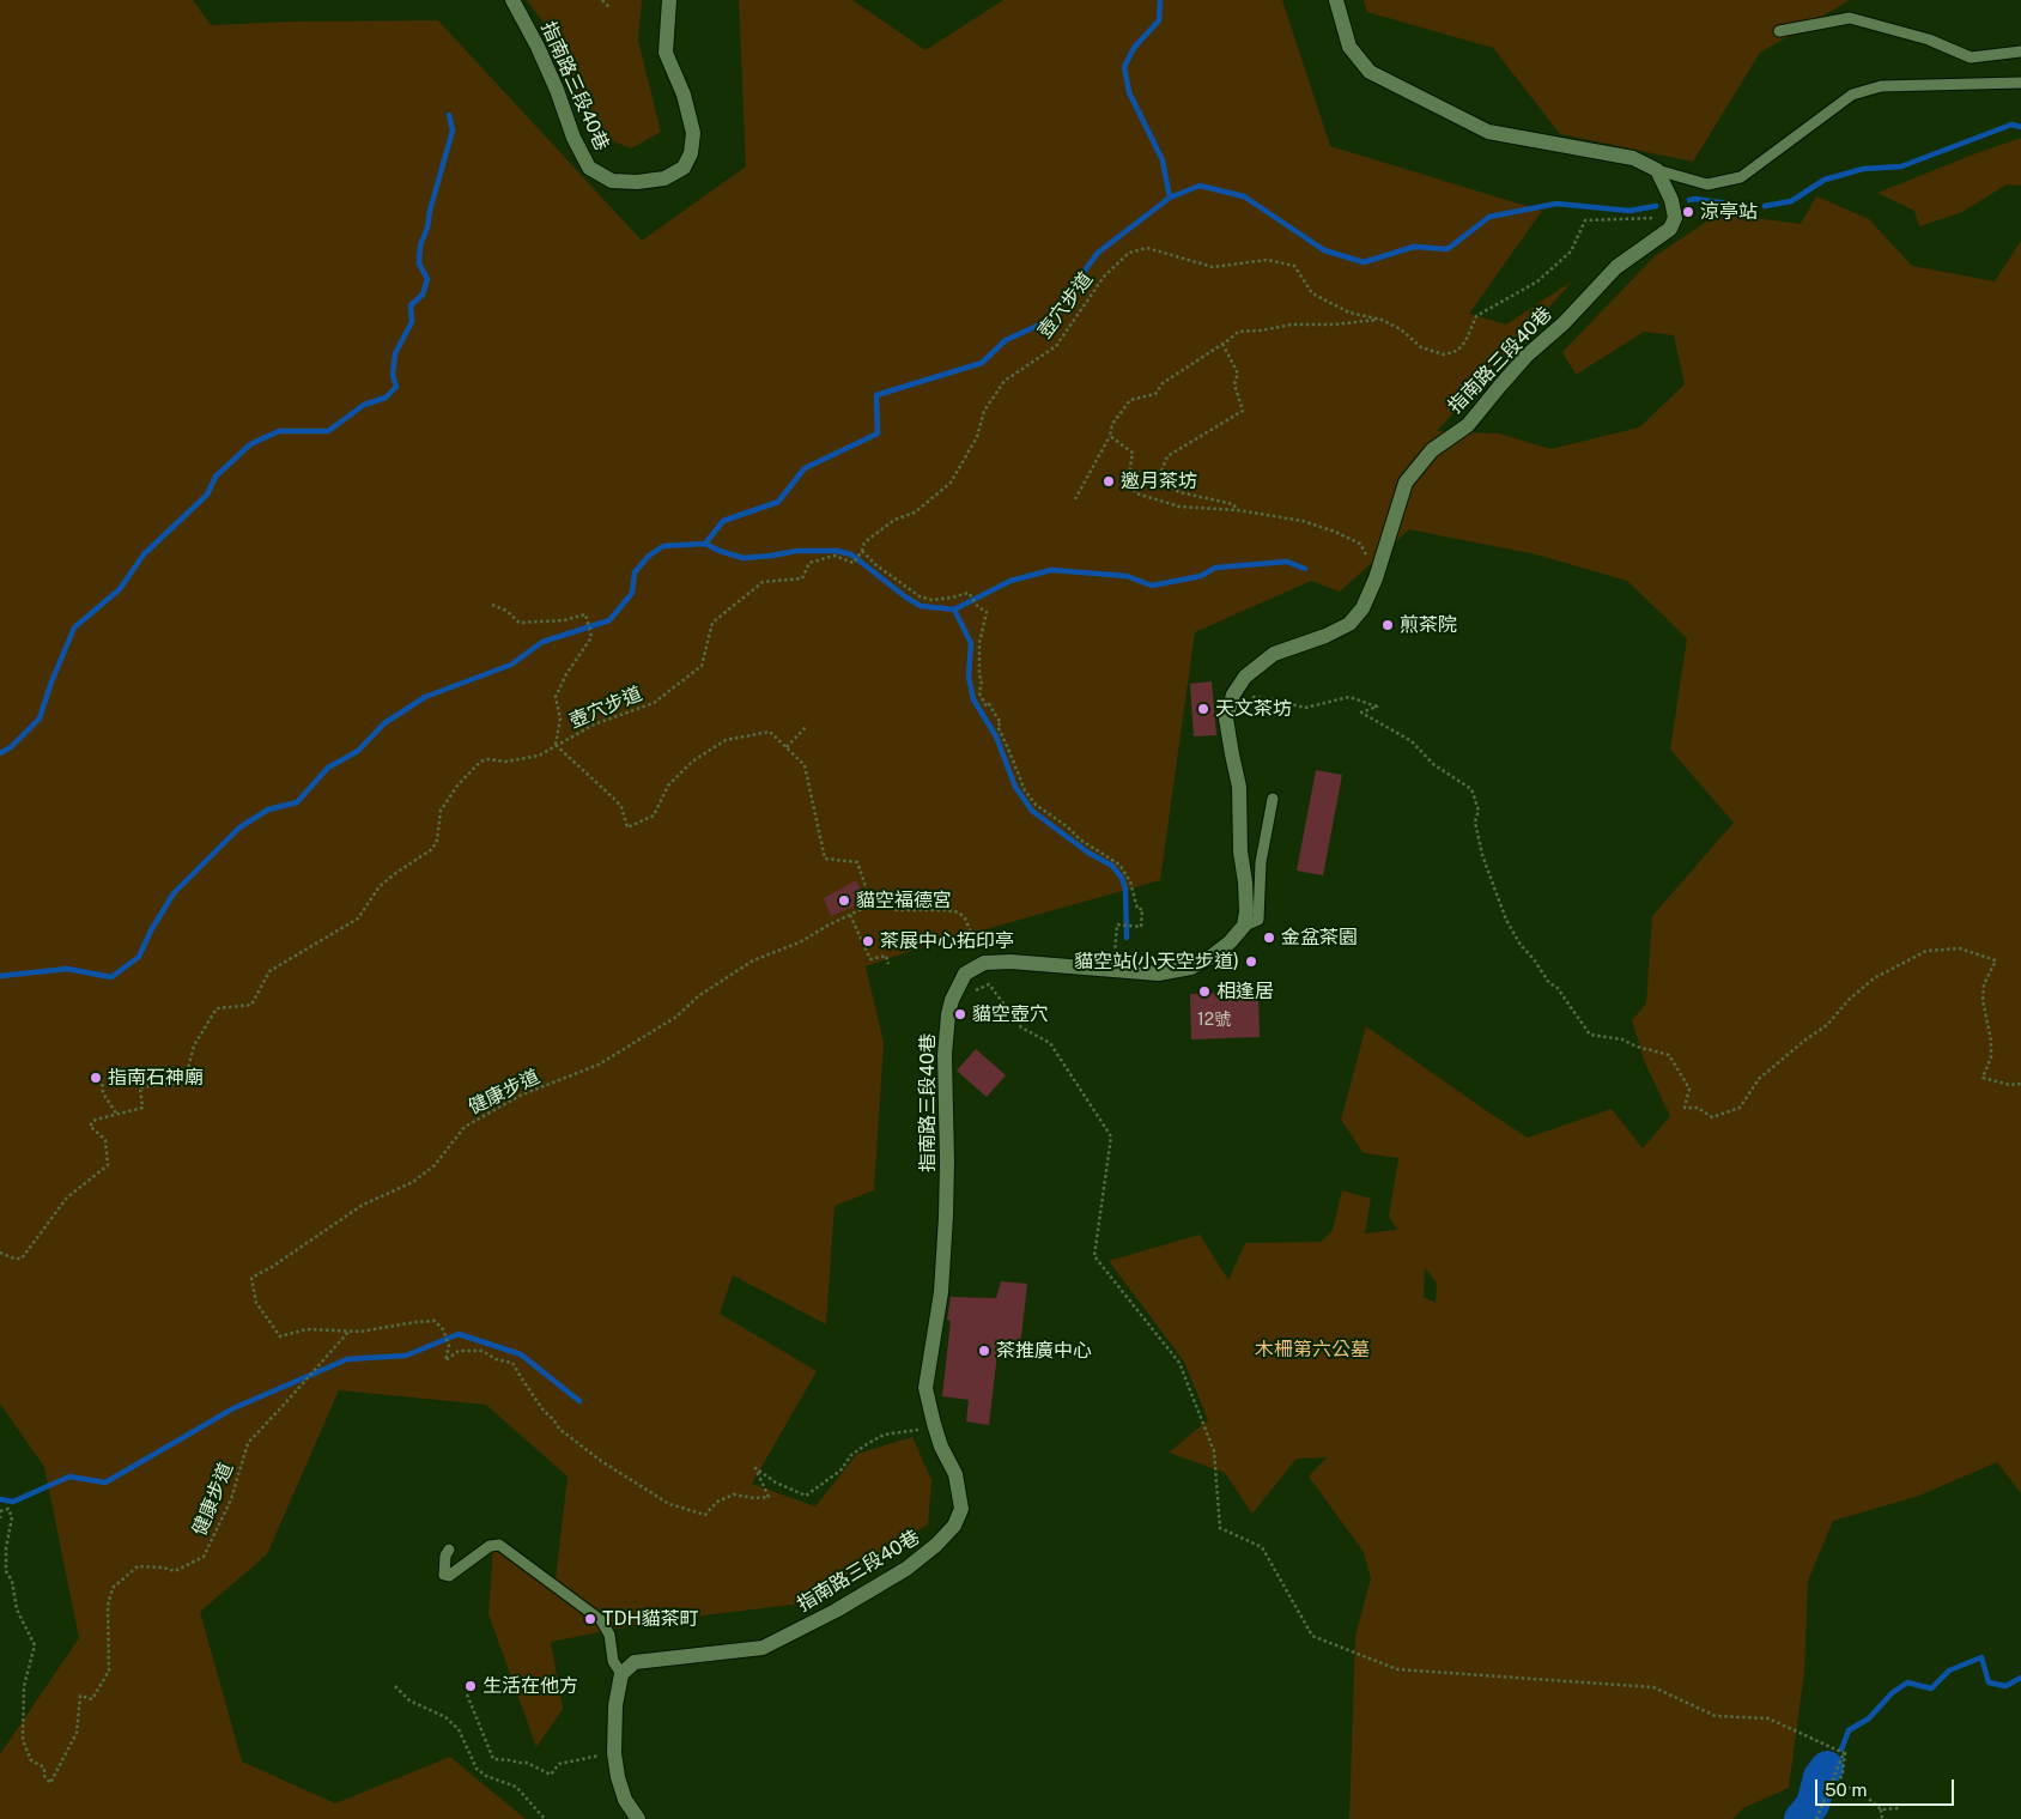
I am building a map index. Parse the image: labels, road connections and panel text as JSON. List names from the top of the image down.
{
  "streets": {
    "street": ["指南路三段40巷"],
    "path": ["壺穴步道", "健康步道"]
  },
  "crossings": [
    ["指南路三段40巷", "壺穴步道"],
    ["指南路三段40巷", "健康步道"]
  ],
  "parks": ["木柵第六公墓"],
  "places": [
    "涼亭站",
    "邀月茶坊",
    "煎茶院",
    "天文茶坊",
    "貓空福德宮",
    "金盆茶園",
    "茶展中心拓印亭",
    "貓空站(小天空步道)",
    "相逢居",
    "貓空壺穴",
    "指南石神廟",
    "茶推廣中心",
    "TDH貓茶町",
    "生活在他方"
  ],
  "house_numbers": ["12號"],
  "scale_bar": "50 m"
}
